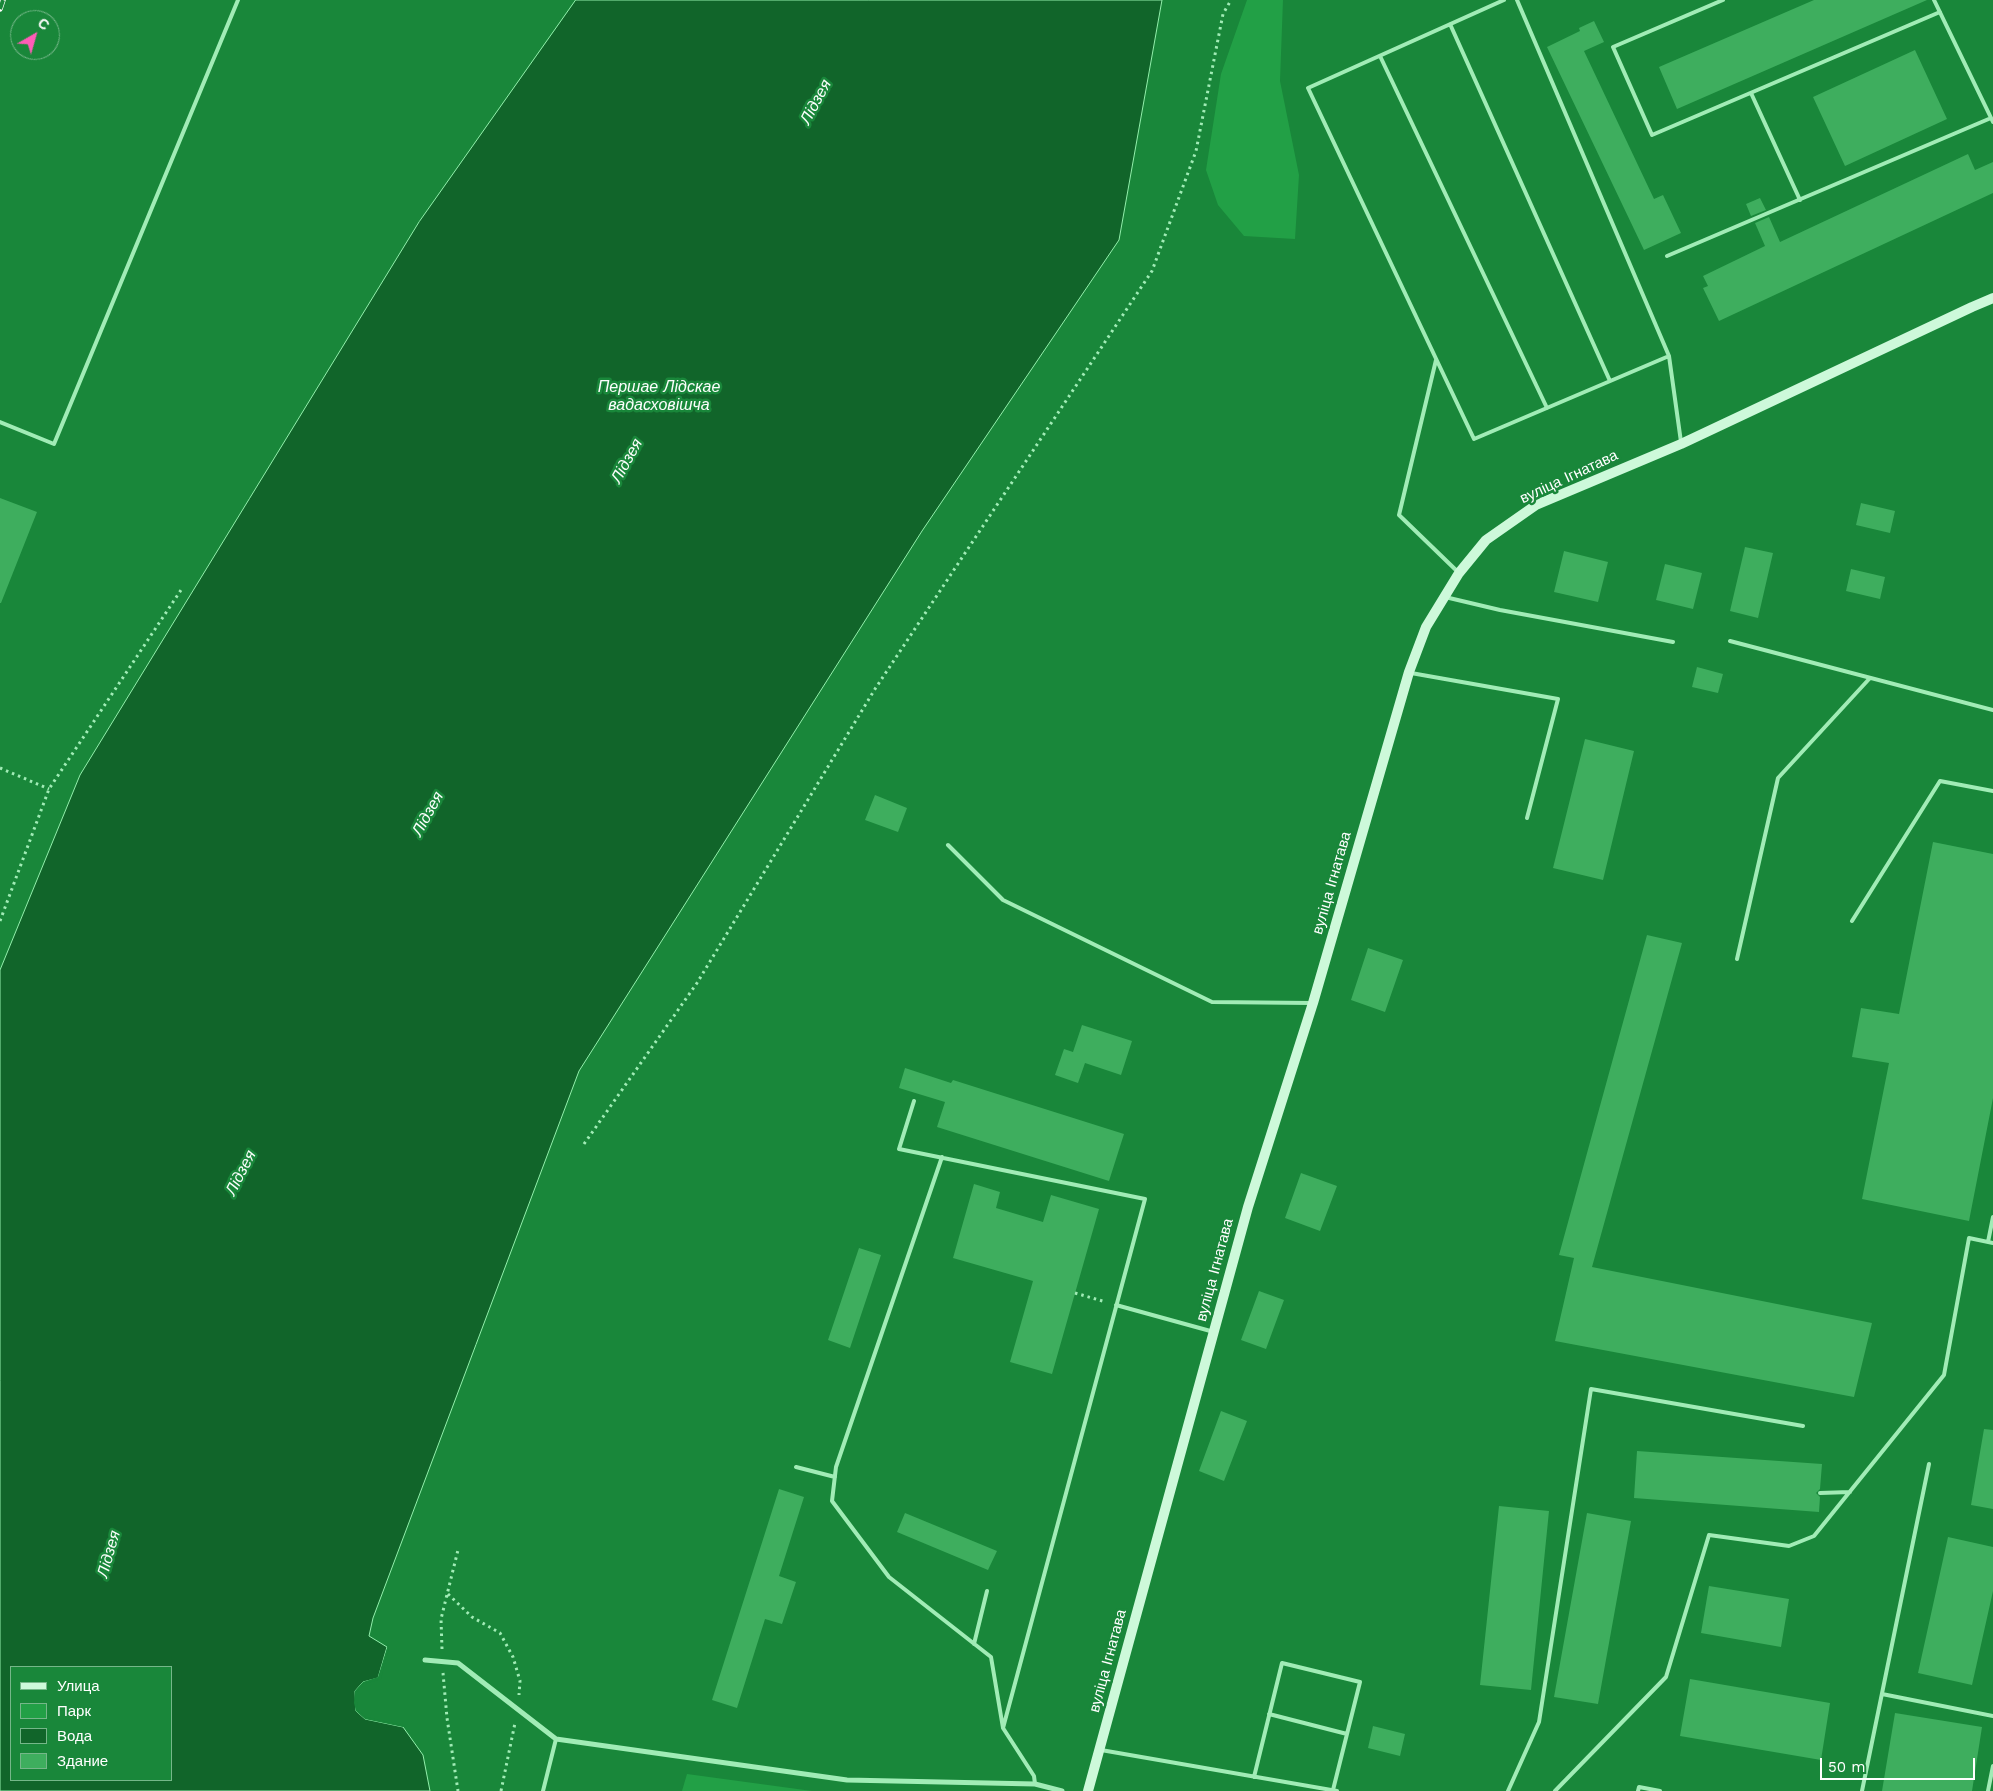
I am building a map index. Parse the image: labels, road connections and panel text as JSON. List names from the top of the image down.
{
  "streets": {
    "street": ["вуліца Ігнатава"]
  },
  "water": ["Лідзея", "Першае Лідскае вадасховішча"],
  "legend": [
    "Улица",
    "Парк",
    "Вода",
    "Здание"
  ],
  "scale_bar": "50 m",
  "north": "top right"
}
